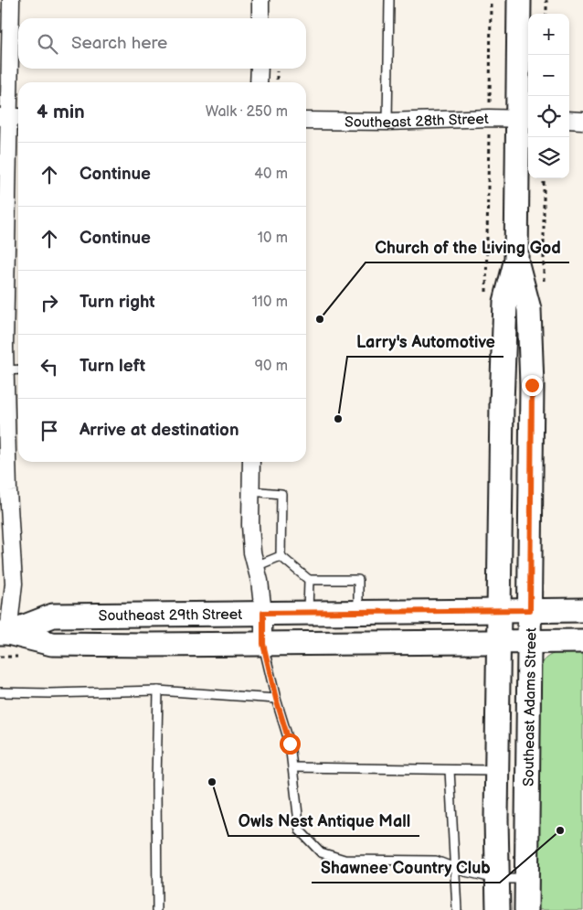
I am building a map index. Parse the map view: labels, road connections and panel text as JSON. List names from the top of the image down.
{
  "streets": {
    "main road": ["Southeast 29th Street", "Southeast Adams Street"],
    "street": ["Southeast 28th Street"]
  },
  "crossings": [
    ["Southeast 28th Street", "Southeast Adams Street"],
    ["Southeast 29th Street", "Southeast Adams Street"]
  ],
  "places": [
    "Church of the Living God",
    "Larry's Automotive",
    "Owls Nest Antique Mall",
    "Shawnee Country Club"
  ],
  "page": {
    "map_buttons": ["+", "−"],
    "search": "Search here",
    "heading": ["4 min", "Walk · 250 m"],
    "list": [
      ["Continue", "40 m"],
      ["Continue", "10 m"],
      ["Turn right", "110 m"],
      ["Turn left", "90 m"],
      "Arrive at destination"
    ]
  }
}
